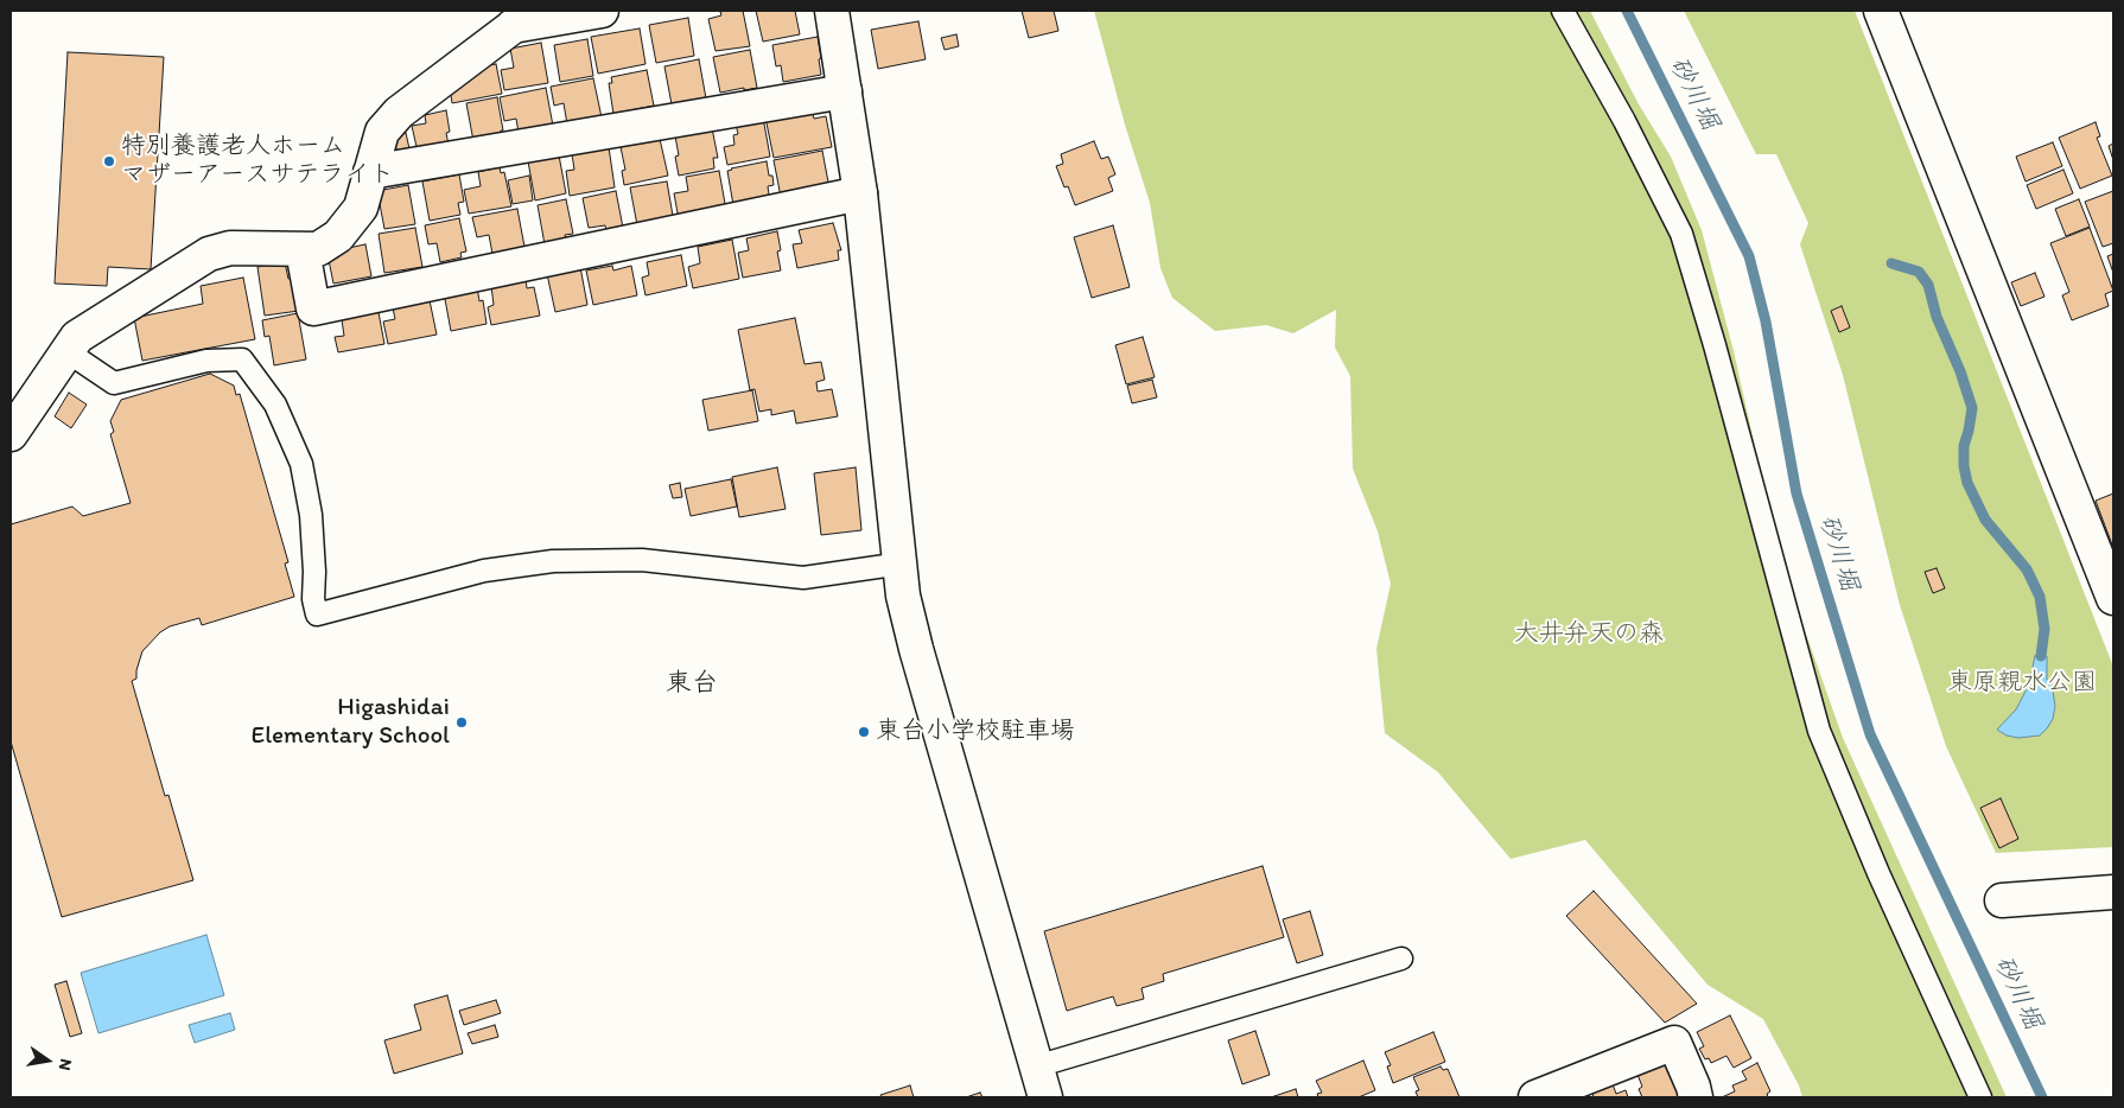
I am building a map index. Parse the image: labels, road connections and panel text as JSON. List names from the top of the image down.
{
  "districts": ["東台"],
  "water": ["砂川堀"],
  "parks": ["大井弁天の森", "東原親水公園"],
  "places": ["特別養護老人ホーム マザーアースサテライト", "Higashidai Elementary School", "東台小学校駐車場"],
  "north": "right"
}
